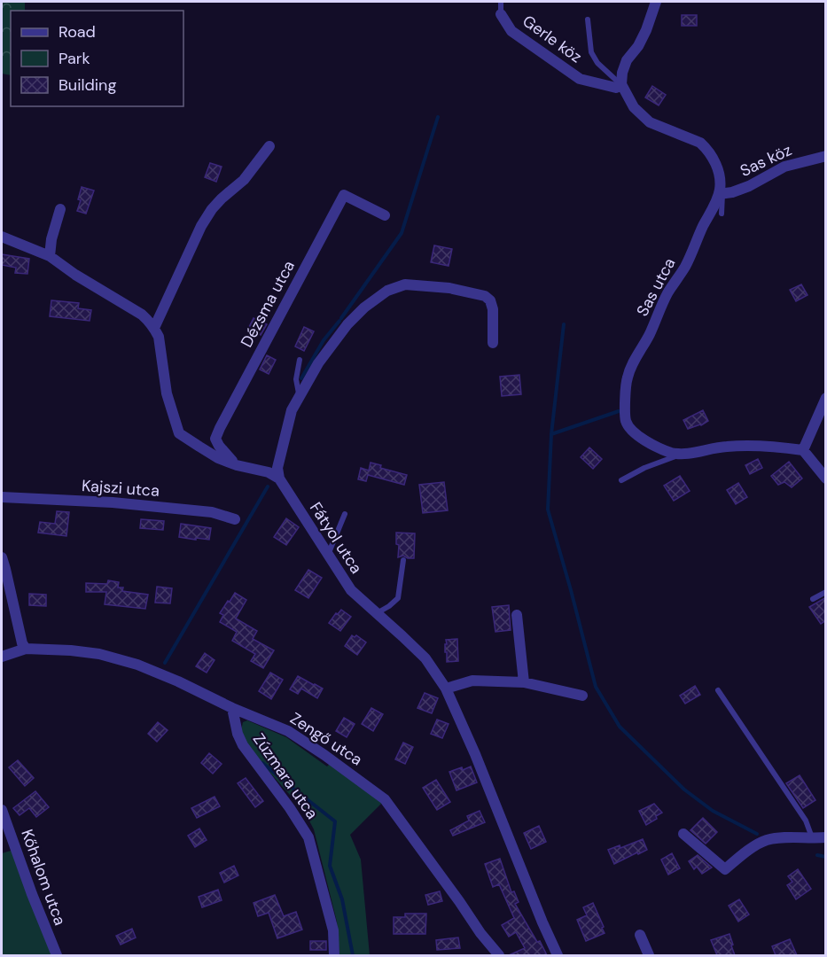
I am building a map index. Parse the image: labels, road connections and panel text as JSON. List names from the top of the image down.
{
  "streets": {
    "street": [
      "Gerle köz",
      "Sas köz",
      "Sas utca",
      "Dézsma utca",
      "Kajszi utca",
      "Fátyol utca",
      "Zengő utca",
      "Zúzmara utca",
      "Kőhalom utca"
    ]
  },
  "crossings": [
    ["Gerle köz", "Sas utca"],
    ["Sas köz", "Sas utca"],
    ["Zengő utca", "Zúzmara utca"]
  ],
  "legend": ["Road", "Park", "Building"]
}
